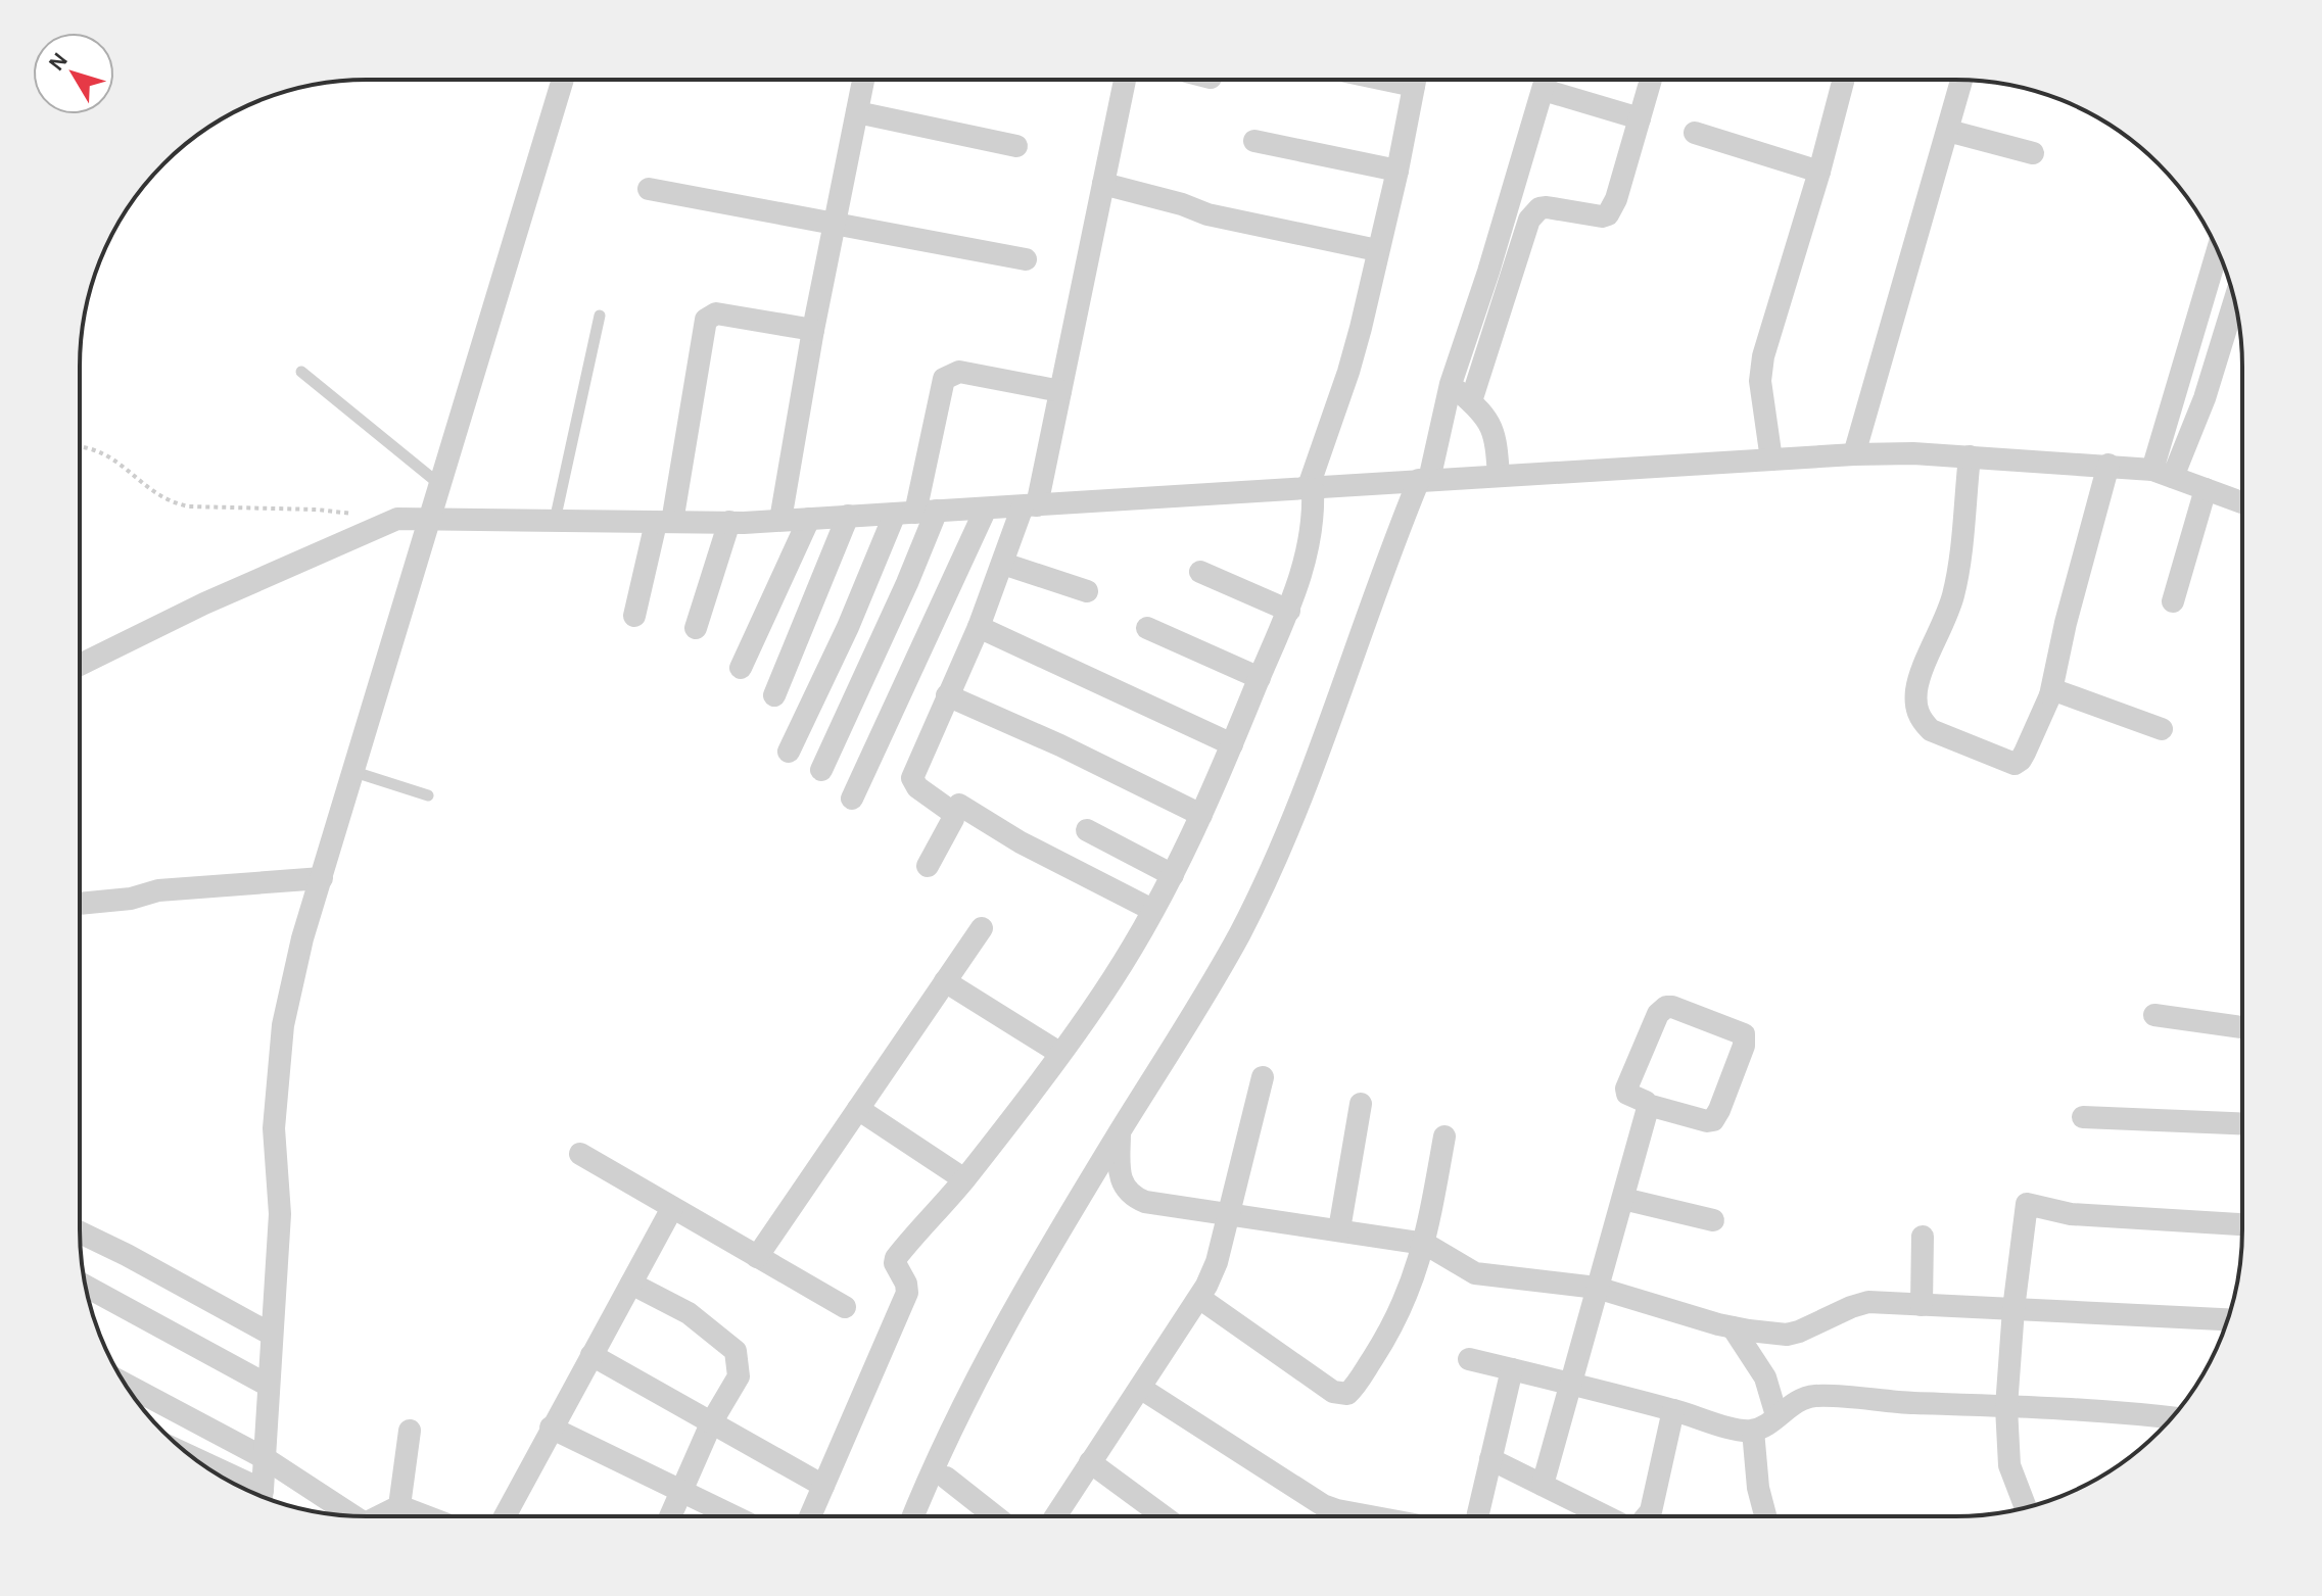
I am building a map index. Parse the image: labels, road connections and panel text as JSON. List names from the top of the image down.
{
  "north": "top left"
}
